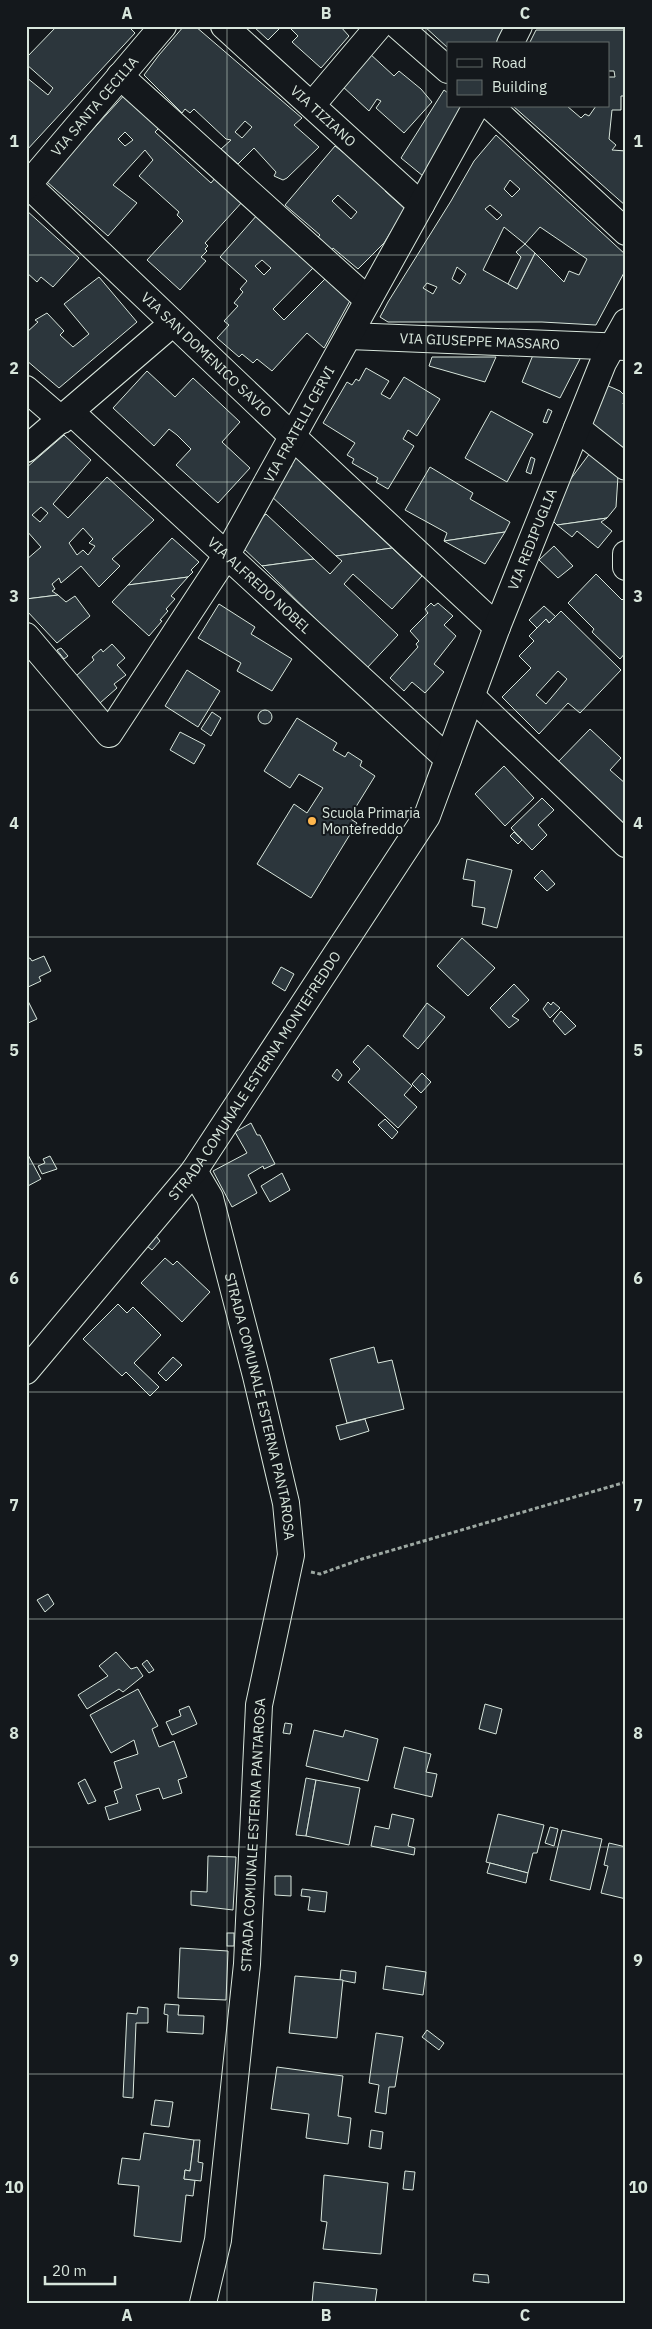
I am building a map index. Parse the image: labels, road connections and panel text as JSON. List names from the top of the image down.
{
  "streets": {
    "street": [
      "VIA SANTA CECILIA",
      "VIA TIZIANO",
      "VIA GIUSEPPE MASSARO",
      "VIA SAN DOMENICO SAVIO",
      "VIA FRATELLI CERVI",
      "VIA REDIPUGLIA",
      "VIA ALFREDO NOBEL",
      "STRADA COMUNALE ESTERNA MONTEFREDDO",
      "STRADA COMUNALE ESTERNA PANTAROSA"
    ]
  },
  "crossings": [
    ["VIA SANTA CECILIA", "VIA SAN DOMENICO SAVIO"],
    ["VIA TIZIANO", "VIA FRATELLI CERVI"],
    ["VIA GIUSEPPE MASSARO", "VIA FRATELLI CERVI"],
    ["VIA GIUSEPPE MASSARO", "VIA REDIPUGLIA"],
    ["VIA SAN DOMENICO SAVIO", "VIA FRATELLI CERVI"],
    ["VIA SAN DOMENICO SAVIO", "VIA REDIPUGLIA"],
    ["VIA FRATELLI CERVI", "VIA ALFREDO NOBEL"],
    ["VIA REDIPUGLIA", "VIA ALFREDO NOBEL"],
    ["VIA REDIPUGLIA", "STRADA COMUNALE ESTERNA MONTEFREDDO"],
    ["VIA ALFREDO NOBEL", "STRADA COMUNALE ESTERNA MONTEFREDDO"],
    ["STRADA COMUNALE ESTERNA MONTEFREDDO", "STRADA COMUNALE ESTERNA PANTAROSA"]
  ],
  "places": ["Scuola Primaria Montefreddo"],
  "legend": ["Road", "Building"],
  "scale_bar": "20 m",
  "grid": {
    "columns": ["A", "B", "C"],
    "rows": [
      "1",
      "2",
      "3",
      "4",
      "5",
      "6",
      "7",
      "8",
      "9",
      "10"
    ]
  }
}
